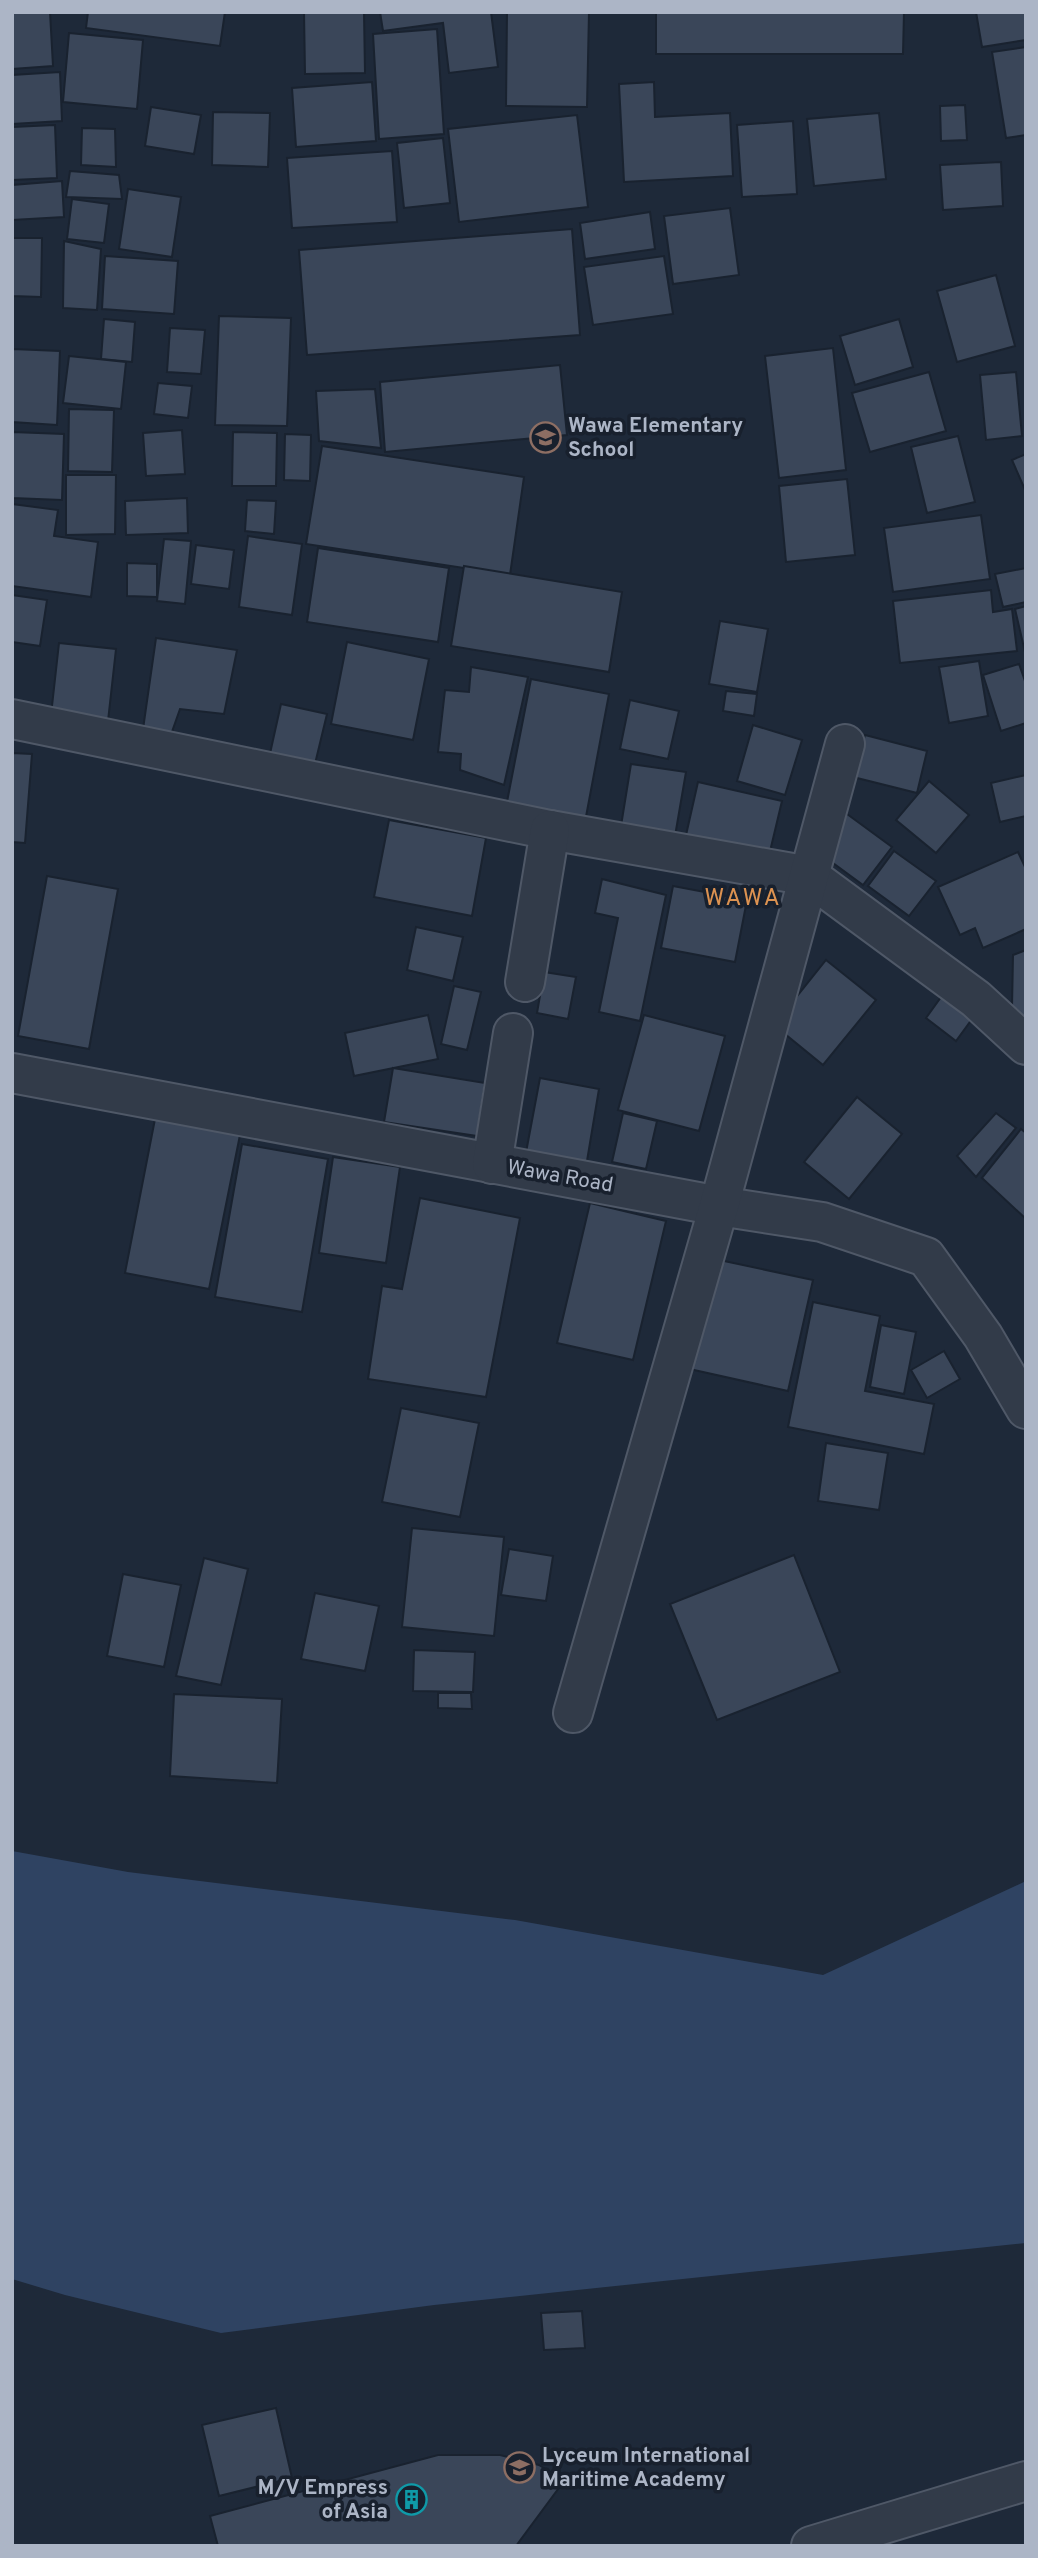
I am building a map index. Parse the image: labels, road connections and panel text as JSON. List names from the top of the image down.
{
  "streets": {
    "street": ["Wawa Road"]
  },
  "districts": ["WAWA"],
  "places": {
    "school or university": ["Wawa Elementary School", "Lyceum International Maritime Academy"],
    "building": ["M/V Empress of Asia"]
  }
}
